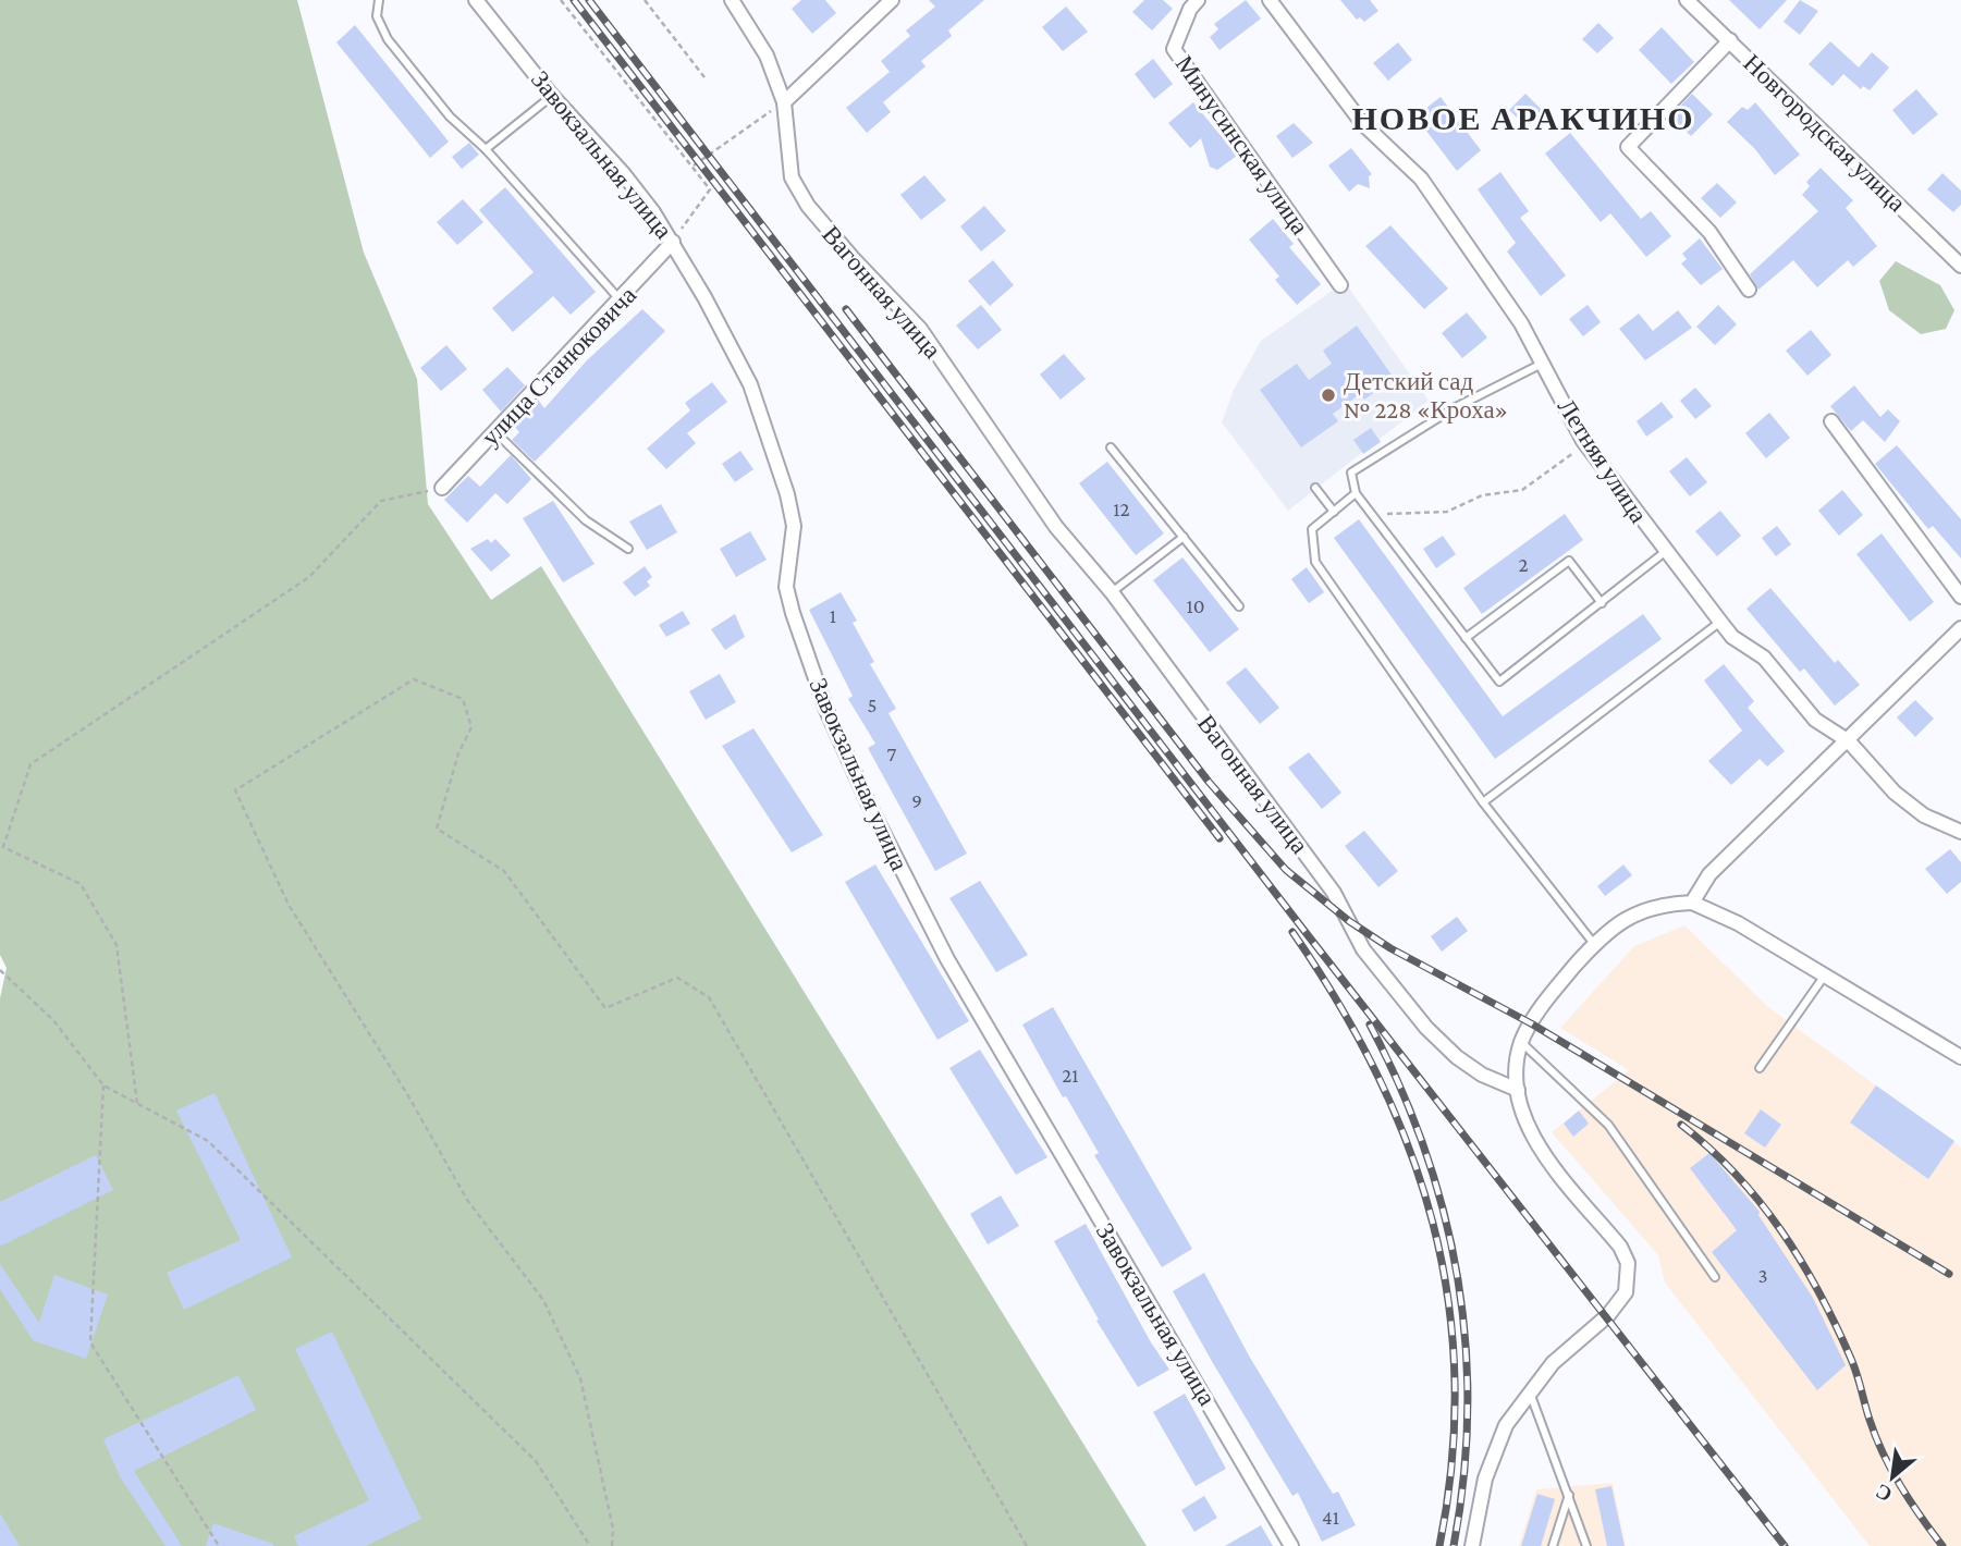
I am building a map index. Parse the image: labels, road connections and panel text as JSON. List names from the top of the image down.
{
  "streets": {
    "street": [
      "Новгородская улица",
      "Минусинская улица",
      "Завокзальная улица",
      "Вагонная улица",
      "улица Станюковича",
      "Летняя улица"
    ]
  },
  "crossings": [
    ["Завокзальная улица", "улица Станюковича"]
  ],
  "districts": ["НОВОЕ АРАКЧИНО"],
  "places": ["Детский сад № 228 «Кроха»"],
  "house_numbers": [
    "12",
    "2",
    "10",
    "1",
    "5",
    "7",
    "9",
    "21",
    "3",
    "41"
  ],
  "north": "bottom left"
}
